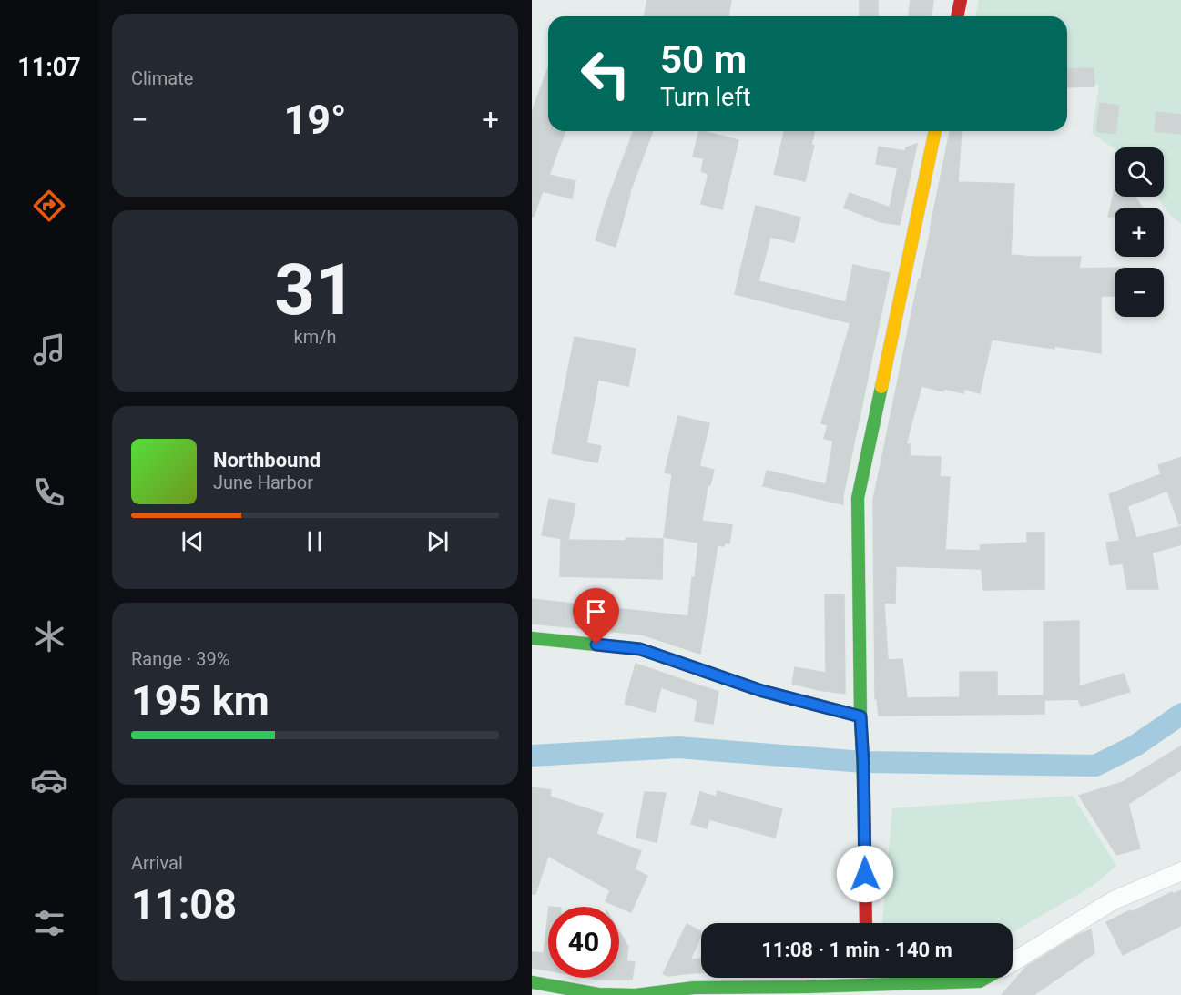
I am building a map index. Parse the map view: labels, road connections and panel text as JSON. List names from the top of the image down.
{
  "page": {
    "tabs": "11:07",
    "tile": [
      "Climate",
      ["31", "km/h"],
      ["Range · 39%", "195 km"],
      ["Arrival", "11:08"]
    ],
    "turn": ["50 m", "Turn left"],
    "heat": ["−", "19°", "+"],
    "map_buttons": ["+", "−"],
    "song": ["Northbound", "June Harbor"],
    "limit": "40",
    "trip": "11:08 · 1 min · 140 m"
  }
}
